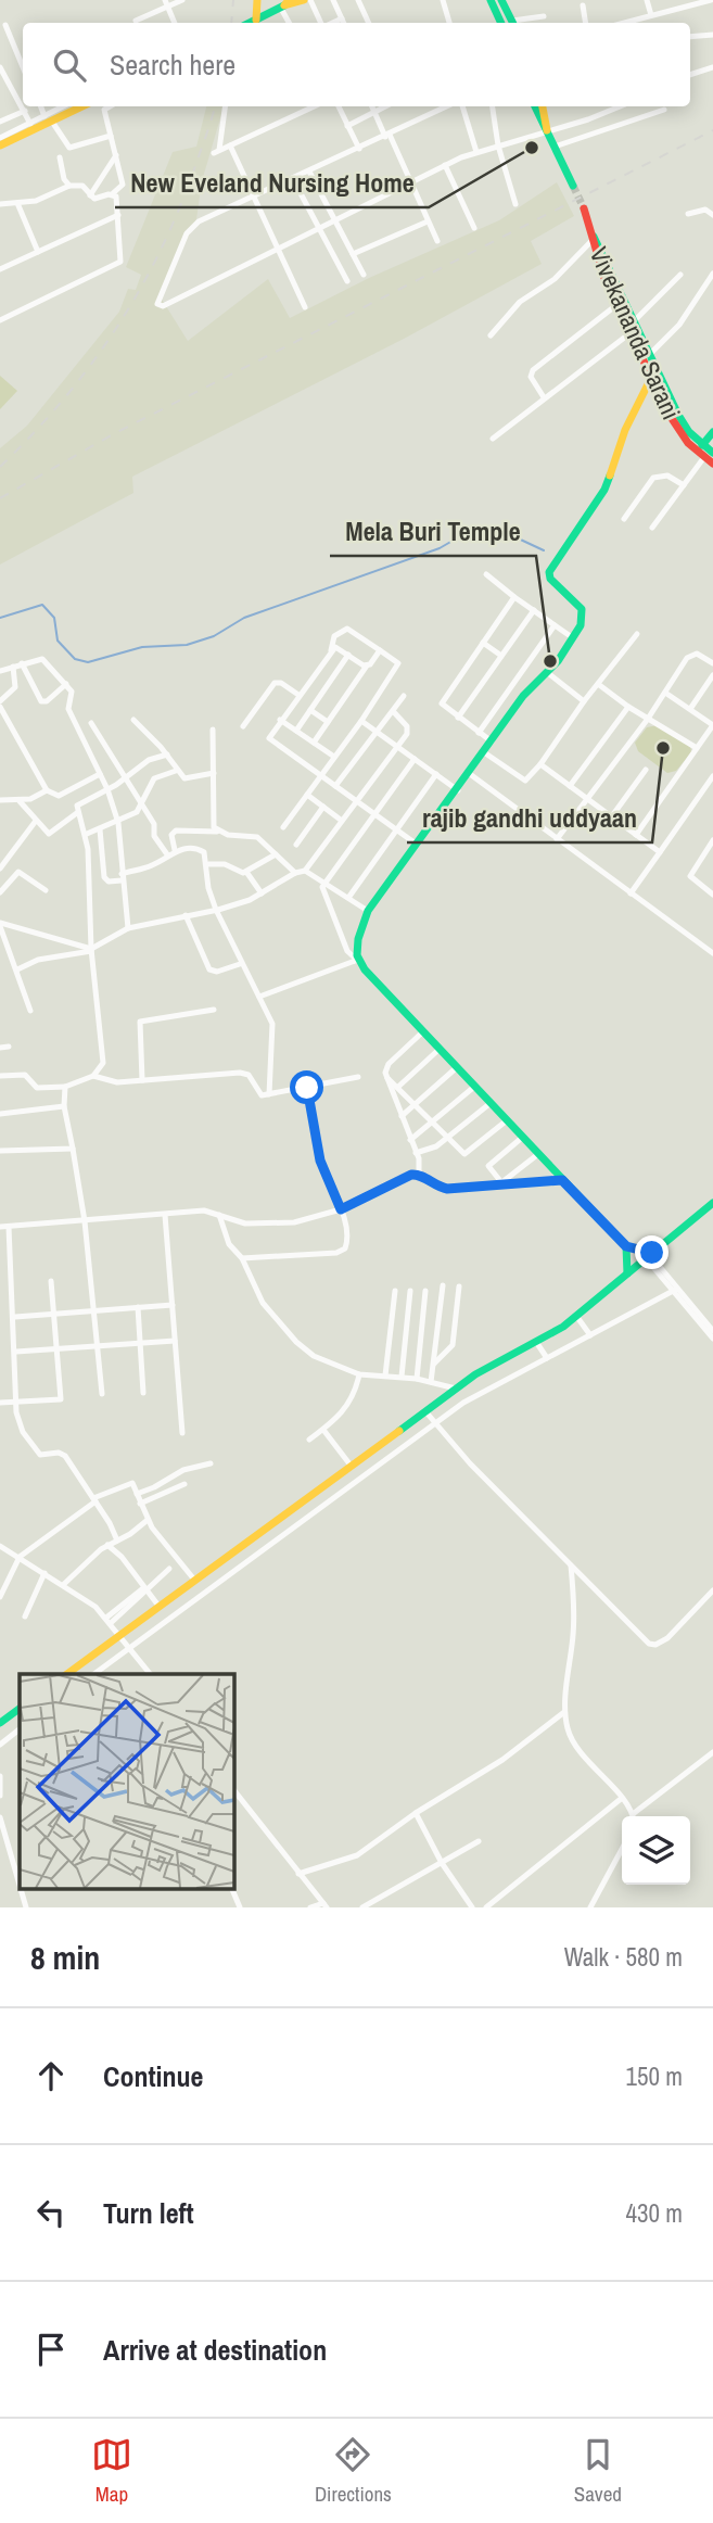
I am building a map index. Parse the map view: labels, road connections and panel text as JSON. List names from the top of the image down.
{
  "streets": {
    "street": ["Vivekananda Sarani"]
  },
  "places": ["New Eveland Nursing Home", "Mela Buri Temple", "rajib gandhi uddyaan"],
  "page": {
    "search": "Search here",
    "heading": ["8 min", "Walk · 580 m"],
    "list": [
      ["Continue", "150 m"],
      ["Turn left", "430 m"],
      "Arrive at destination"
    ],
    "nav": ["Map", "Directions", "Saved"]
  }
}
